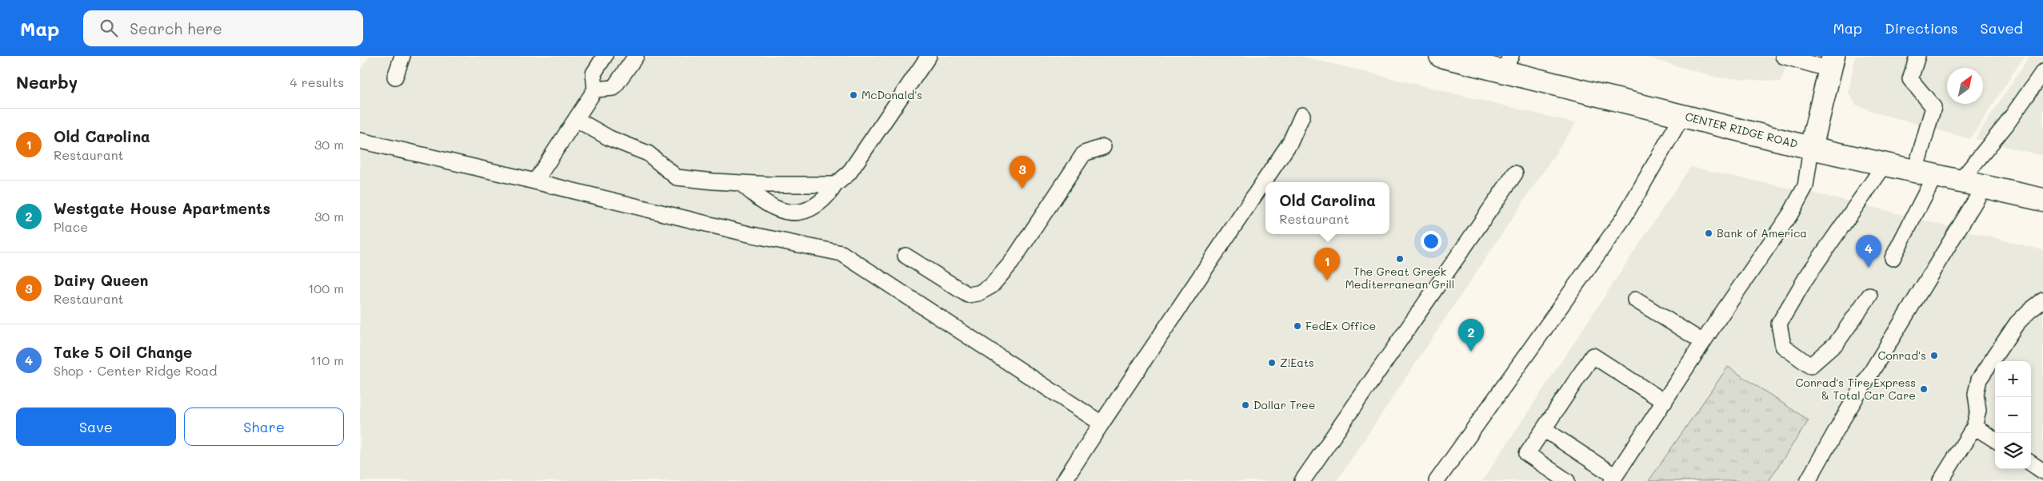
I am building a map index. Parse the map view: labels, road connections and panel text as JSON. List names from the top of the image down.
{
  "streets": {
    "main road": ["CENTER RIDGE ROAD"]
  },
  "places": [
    "McDonald's",
    "Bank of America",
    "The Great Greek Mediterranean Grill",
    "FedEx Office",
    "Conrad's",
    "Z!Eats",
    "Conrad's Tire Express & Total Car Care",
    "Dollar Tree"
  ],
  "north": "top right",
  "page": {
    "header": "Map",
    "search": "Search here",
    "nav": ["Map", "Directions", "Saved"],
    "heading": ["Nearby", "4 results"],
    "list": [
      {
        "mark": "1",
        "name": "Old Carolina",
        "note": "Restaurant",
        "value": "30 m"
      },
      {
        "mark": "2",
        "name": "Westgate House Apartments",
        "note": "Place",
        "value": "30 m"
      },
      {
        "mark": "3",
        "name": "Dairy Queen",
        "note": "Restaurant",
        "value": "100 m"
      },
      {
        "mark": "4",
        "name": "Take 5 Oil Change",
        "note": "Shop · Center Ridge Road",
        "value": "110 m"
      }
    ],
    "pins": [
      "3",
      "4",
      "1",
      "2"
    ],
    "popup": ["Old Carolina", "Restaurant"],
    "map_buttons": ["+", "−"],
    "buttons": ["Save", "Share"]
  }
}
